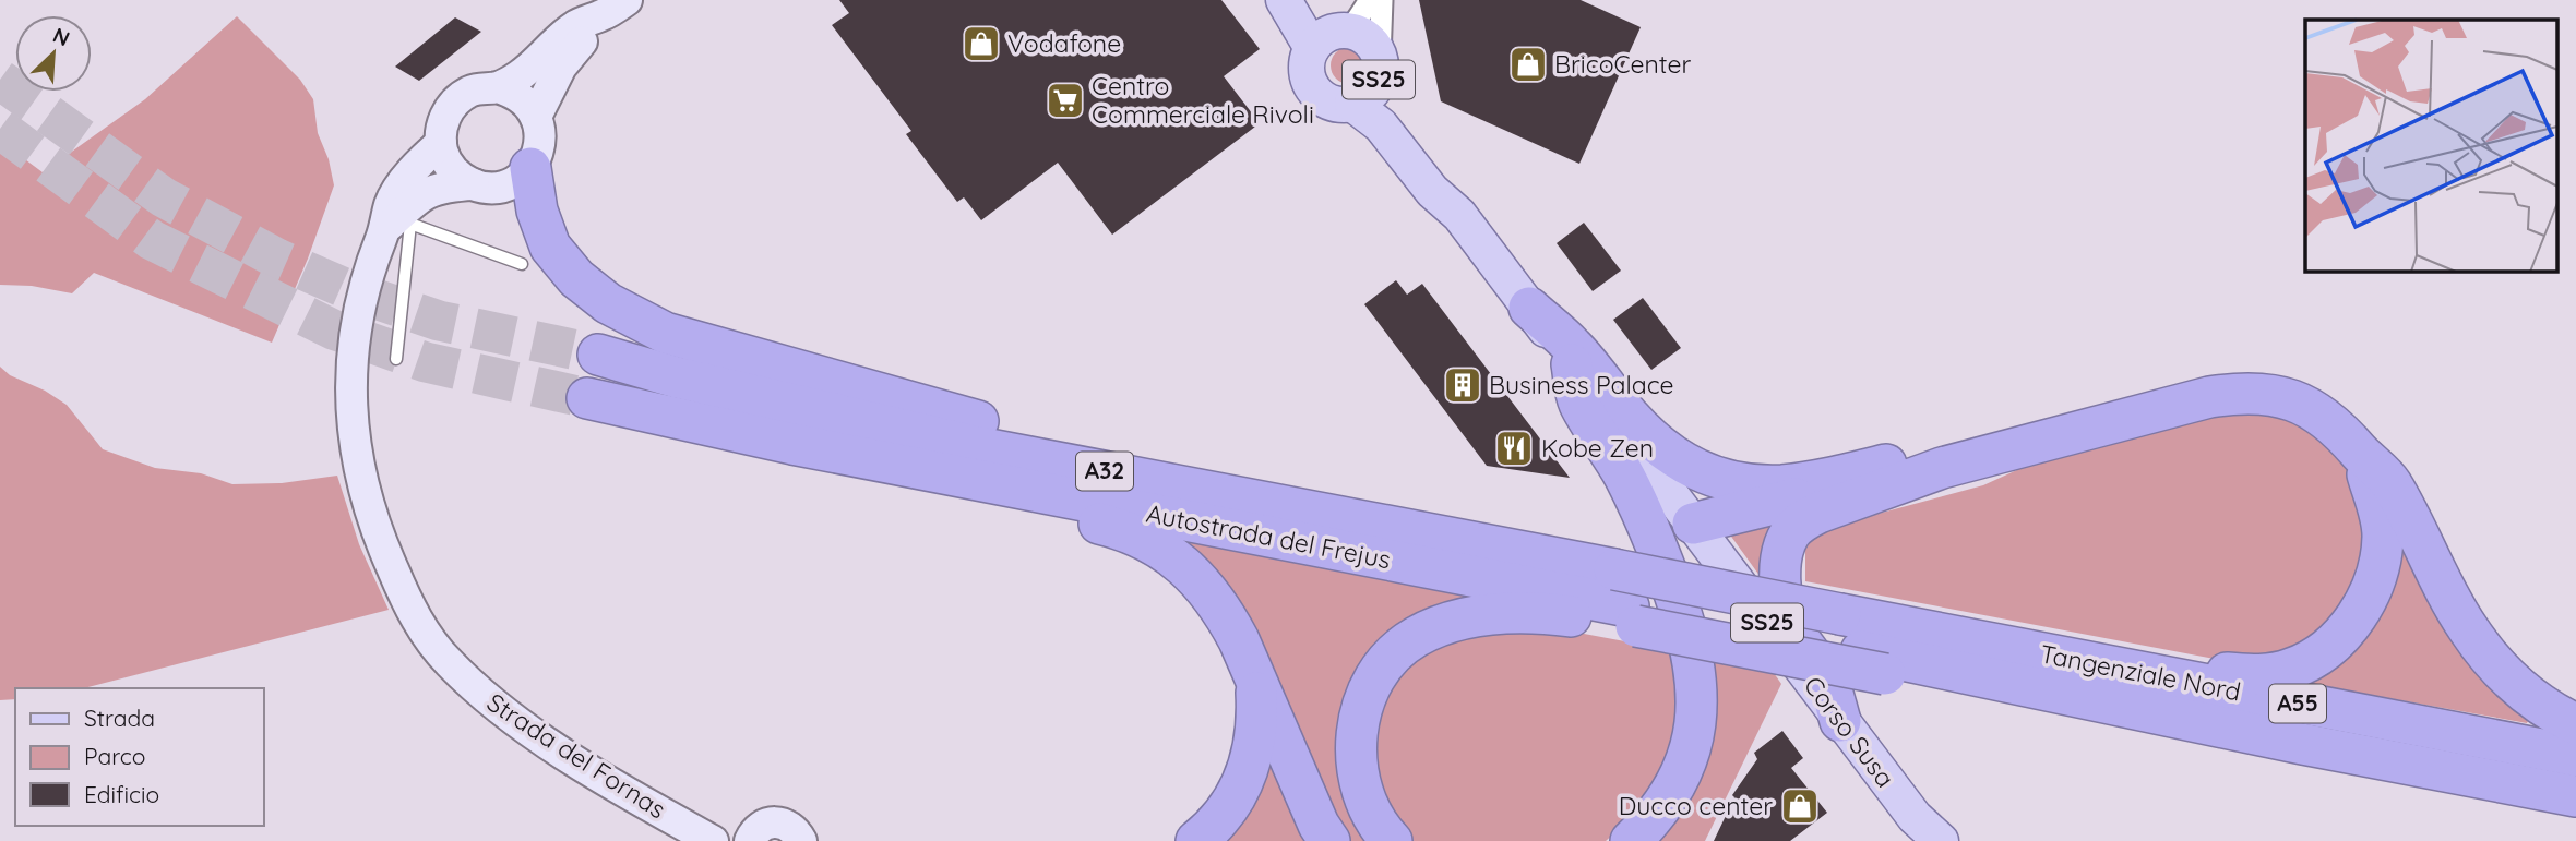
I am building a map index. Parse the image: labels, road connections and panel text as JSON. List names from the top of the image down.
{
  "streets": {
    "highway": [
      "A32",
      "Autostrada del Frejus",
      "Tangenziale Nord",
      "A55"
    ],
    "main road": ["SS25", "Corso Susa"],
    "street": ["Strada del Fornas"]
  },
  "crossings": [
    ["SS25", "Corso Susa"],
    ["Autostrada del Frejus", "Tangenziale Nord"]
  ],
  "places": {
    "shop": ["Vodafone", "BricoCenter", "Ducco center"],
    "supermarket": ["Centro Commerciale Rivoli"],
    "building": ["Business Palace"],
    "restaurant": ["Kobe Zen"]
  },
  "legend": ["Strada", "Parco", "Edificio"],
  "north": "top right"
}
